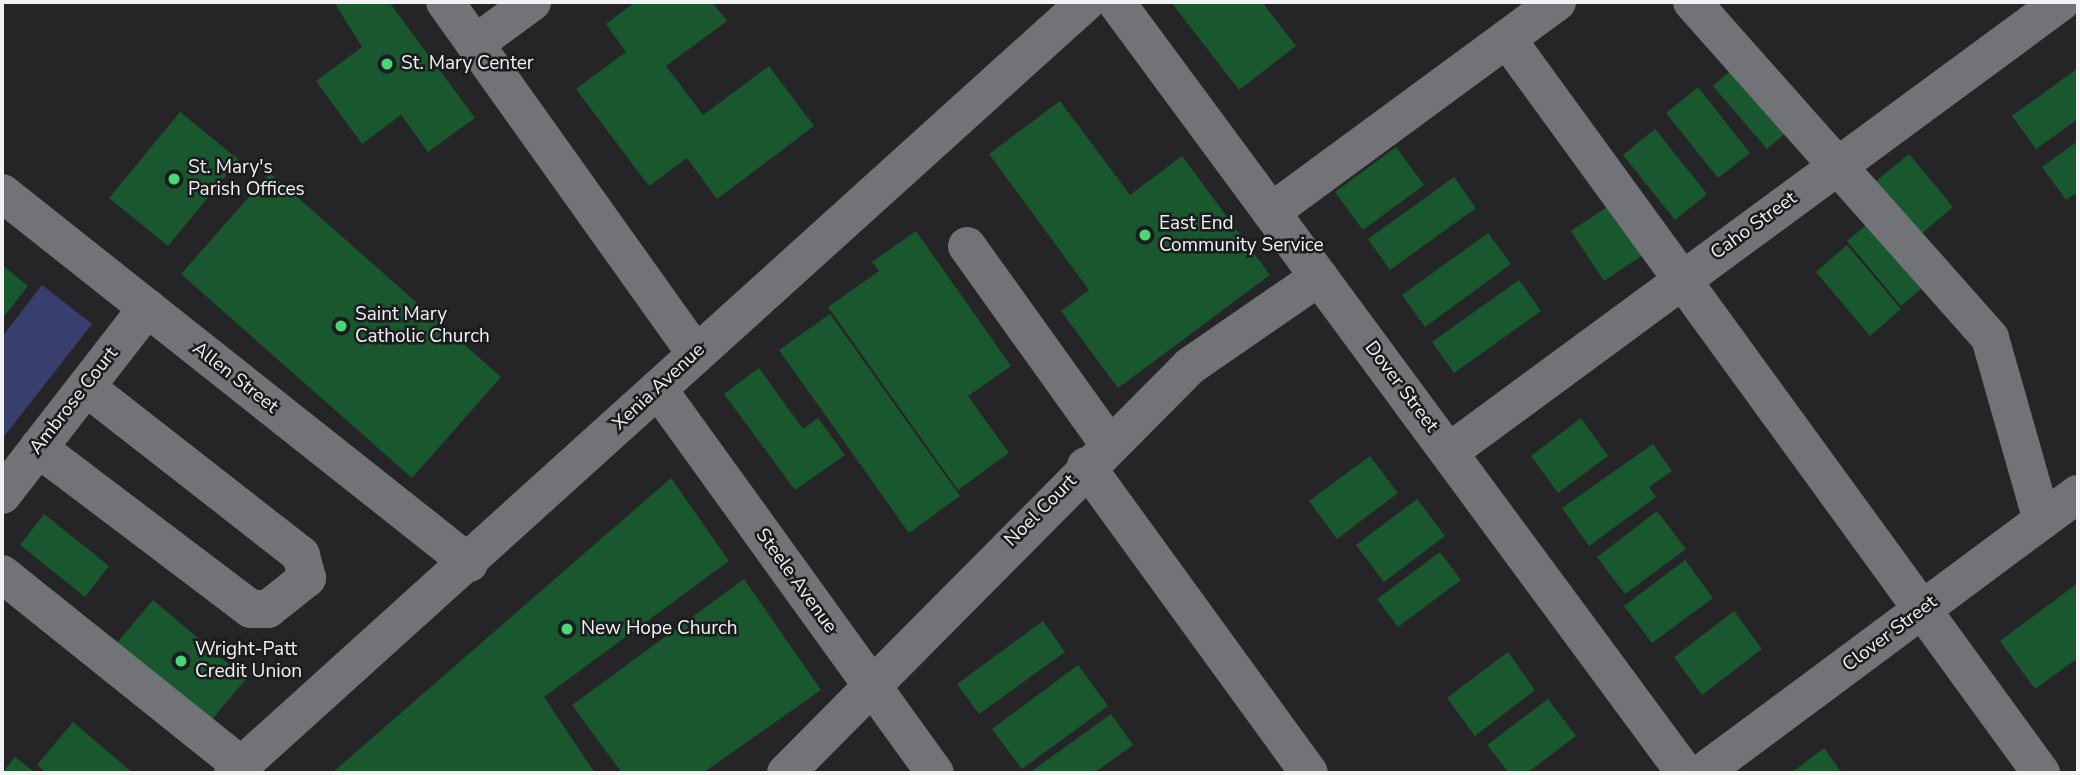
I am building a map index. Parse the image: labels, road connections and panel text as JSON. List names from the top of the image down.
{
  "streets": {
    "street": [
      "Caho Street",
      "Allen Street",
      "Xenia Avenue",
      "Dover Street",
      "Ambrose Court",
      "Noel Court",
      "Steele Avenue",
      "Clover Street"
    ]
  },
  "crossings": [
    ["Caho Street", "Dover Street"],
    ["Allen Street", "Xenia Avenue"],
    ["Allen Street", "Ambrose Court"],
    ["Xenia Avenue", "Steele Avenue"],
    ["Dover Street", "Noel Court"],
    ["Noel Court", "Steele Avenue"]
  ],
  "places": [
    "St. Mary Center",
    "St. Mary's Parish Offices",
    "East End Community Service",
    "Saint Mary Catholic Church",
    "New Hope Church",
    "Wright-Patt Credit Union"
  ]
}
